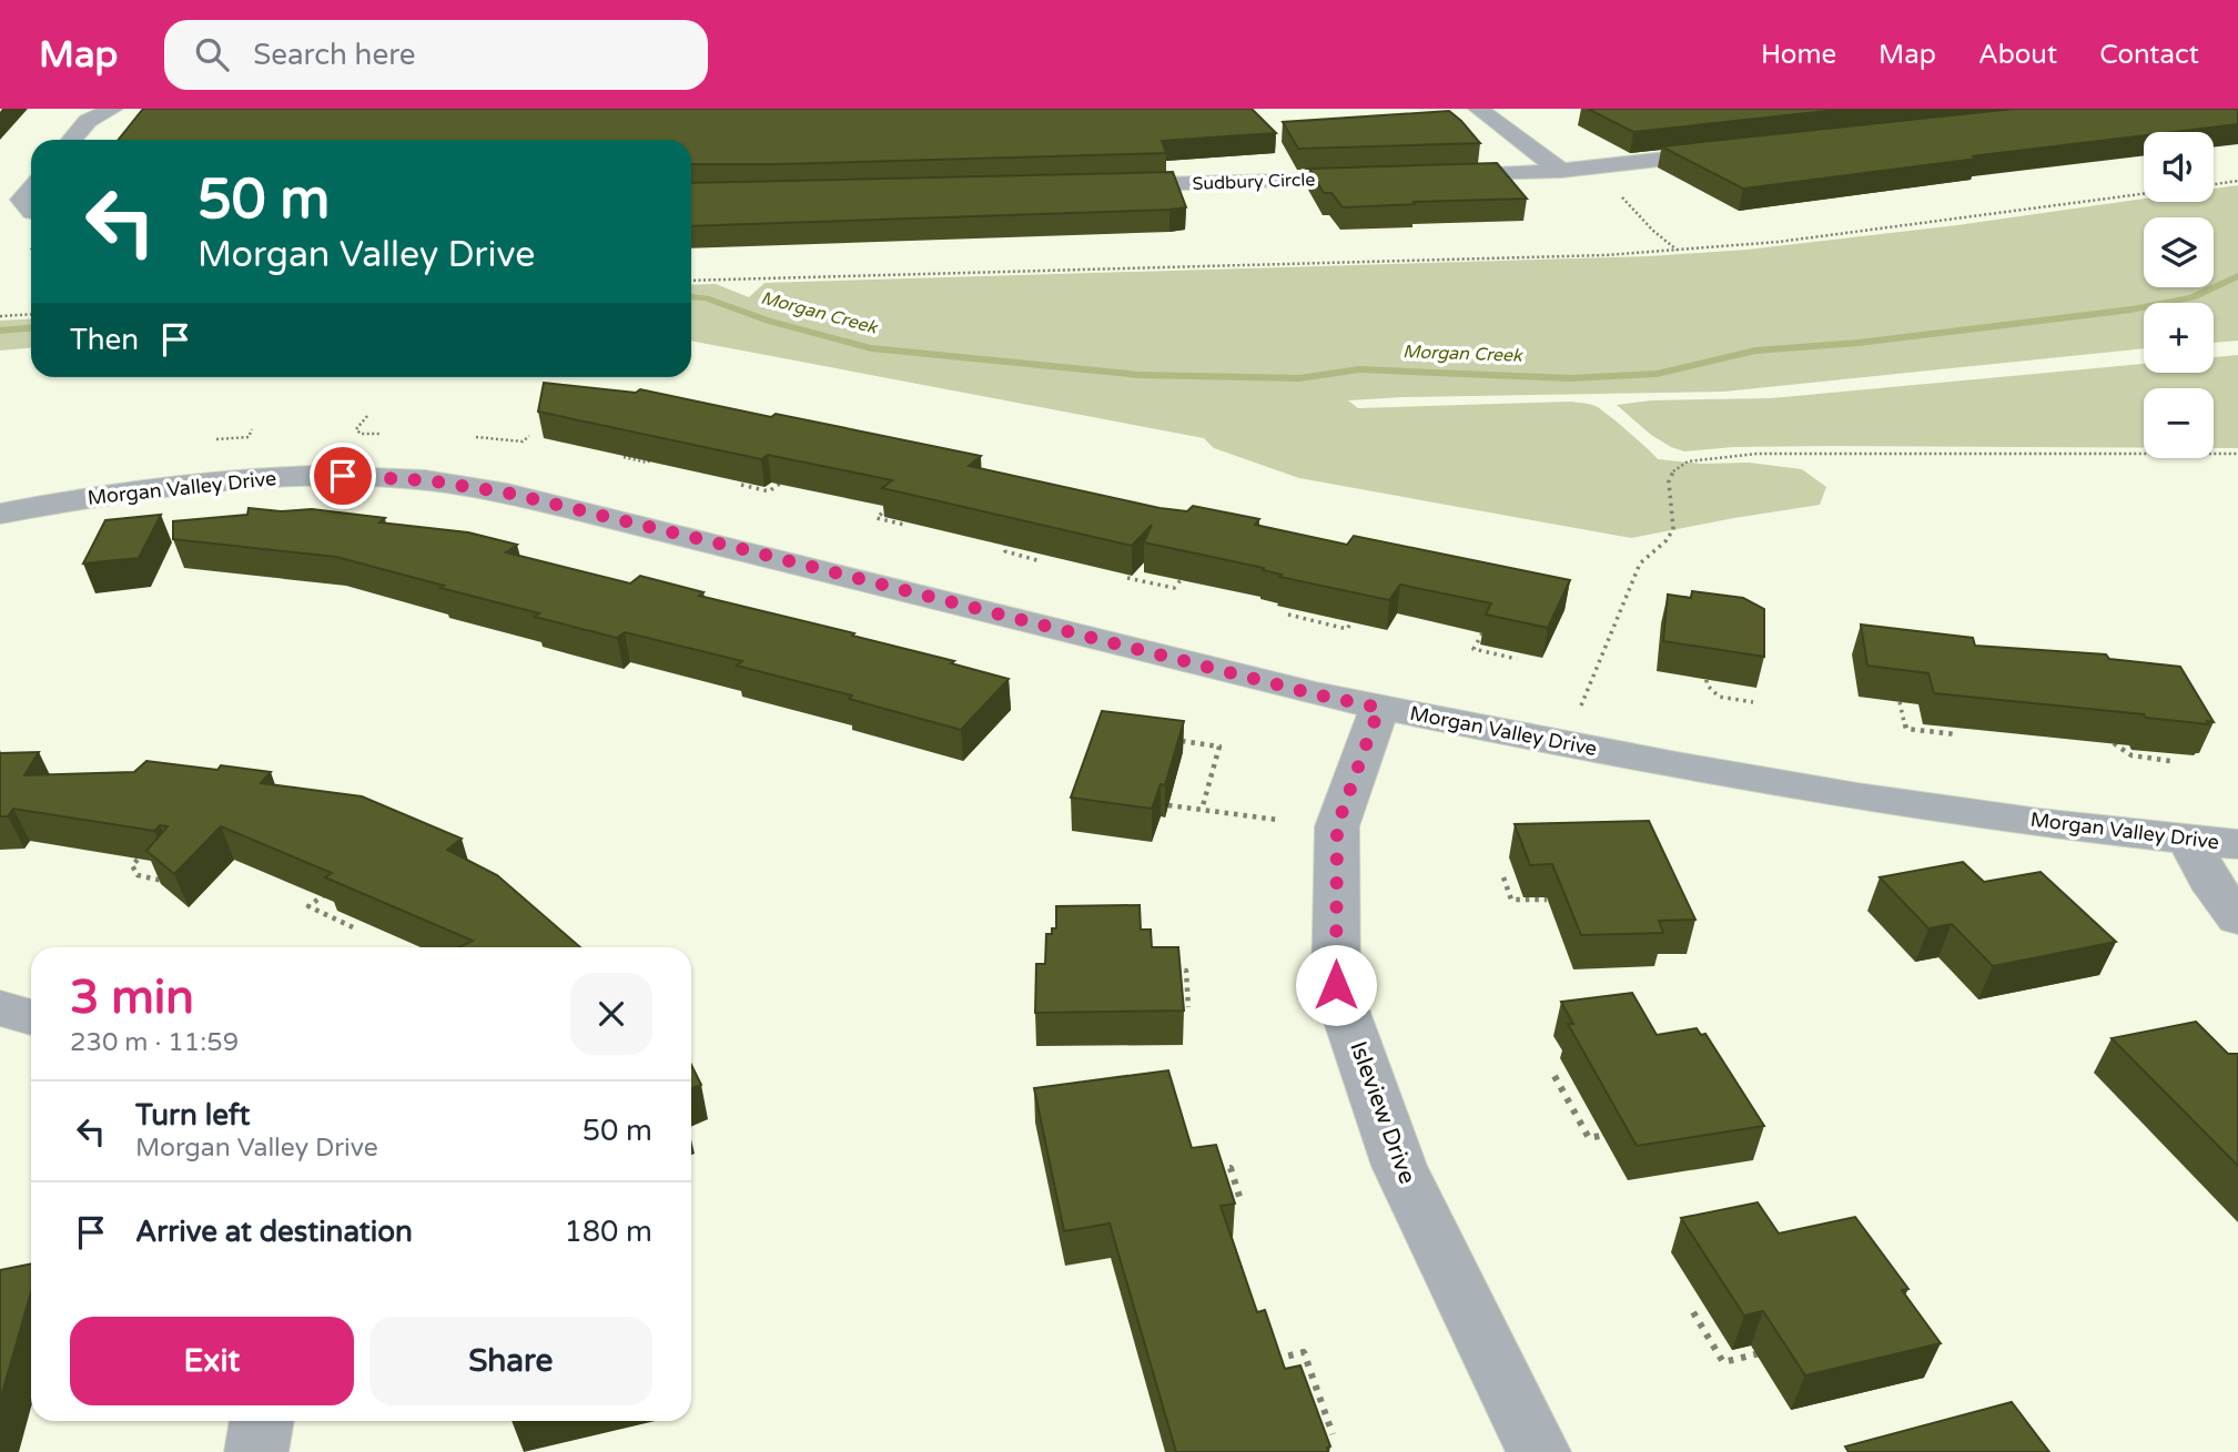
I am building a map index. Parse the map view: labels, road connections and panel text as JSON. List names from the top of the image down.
{
  "streets": {
    "street": ["Sudbury Circle", "Morgan Valley Drive", "Isleview Drive"]
  },
  "crossings": [
    ["Morgan Valley Drive", "Isleview Drive"]
  ],
  "water": ["Morgan Creek"],
  "page": {
    "header": "Map",
    "search": "Search here",
    "nav": [
      "Home",
      "Map",
      "About",
      "Contact"
    ],
    "map_buttons": ["+", "−"],
    "turn": ["50 m", "Morgan Valley Drive"],
    "then": "Then",
    "heading": ["3 min", "230 m · 11:59"],
    "list": [
      {
        "name": "Turn left",
        "note": "Morgan Valley Drive",
        "value": "50 m"
      },
      {
        "name": "Arrive at destination",
        "value": "180 m"
      }
    ],
    "buttons": ["Exit", "Share"]
  }
}
